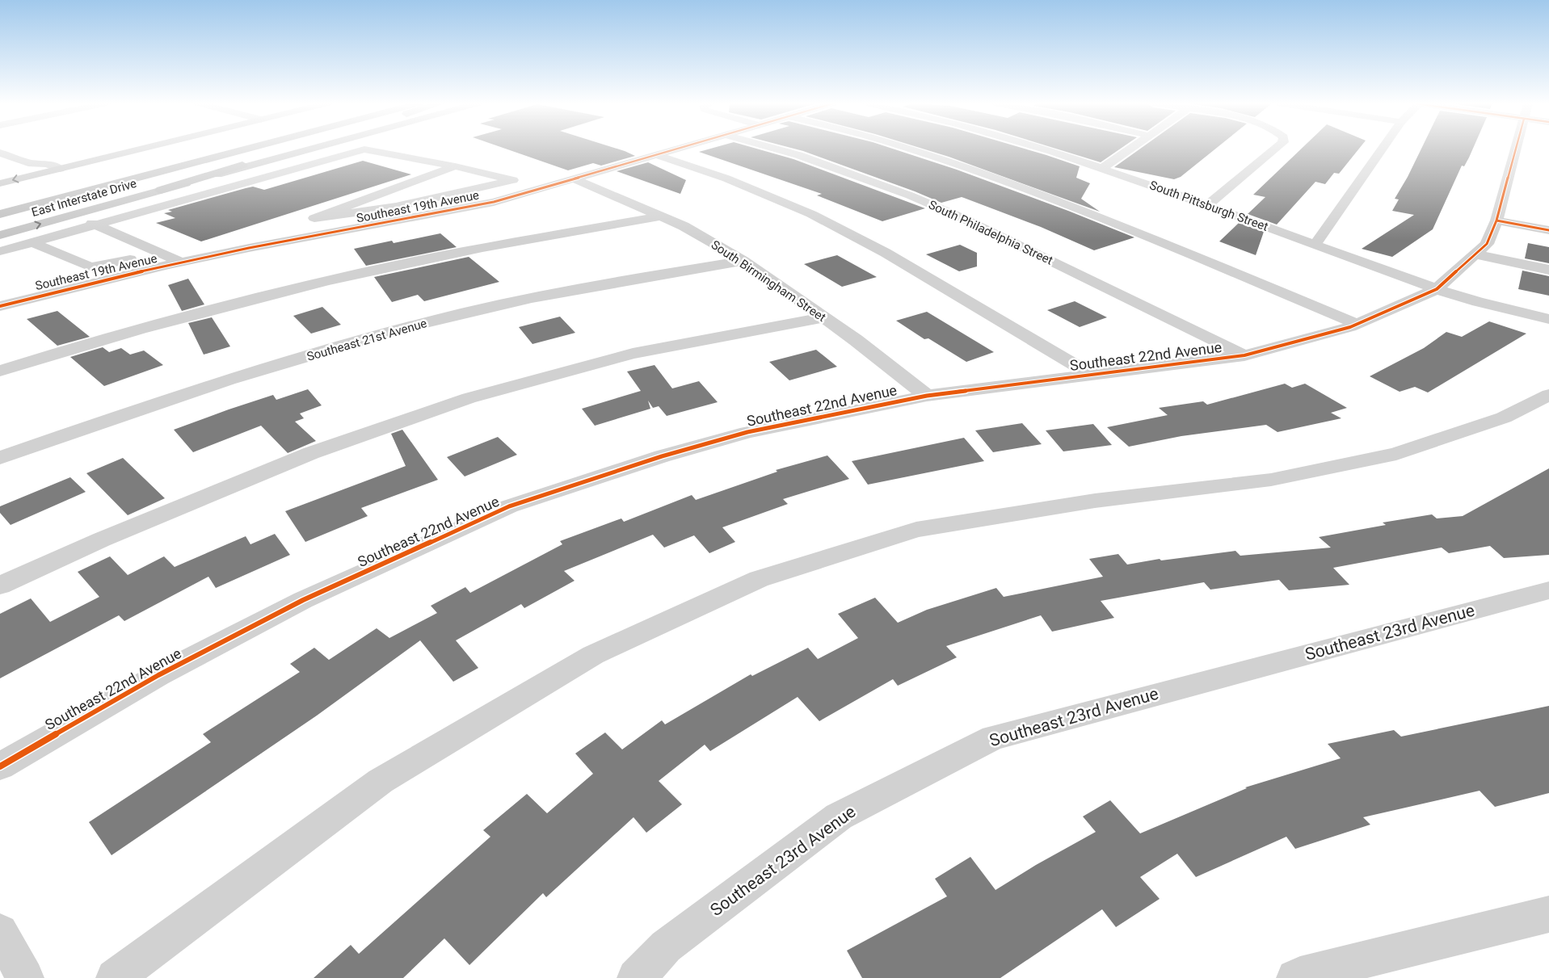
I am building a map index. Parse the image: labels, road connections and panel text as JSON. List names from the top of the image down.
{
  "streets": {
    "main road": ["East Interstate Drive"],
    "street": [
      "South Pittsburgh Street",
      "Southeast 19th Avenue",
      "South Philadelphia Street",
      "South Birmingham Street",
      "Southeast 21st Avenue",
      "Southeast 22nd Avenue",
      "Southeast 23rd Avenue"
    ]
  },
  "crossings": [
    ["South Pittsburgh Street", "Southeast 22nd Avenue"],
    ["Southeast 19th Avenue", "South Birmingham Street"],
    ["South Philadelphia Street", "Southeast 22nd Avenue"],
    ["South Birmingham Street", "Southeast 21st Avenue"],
    ["South Birmingham Street", "Southeast 22nd Avenue"]
  ]
}
